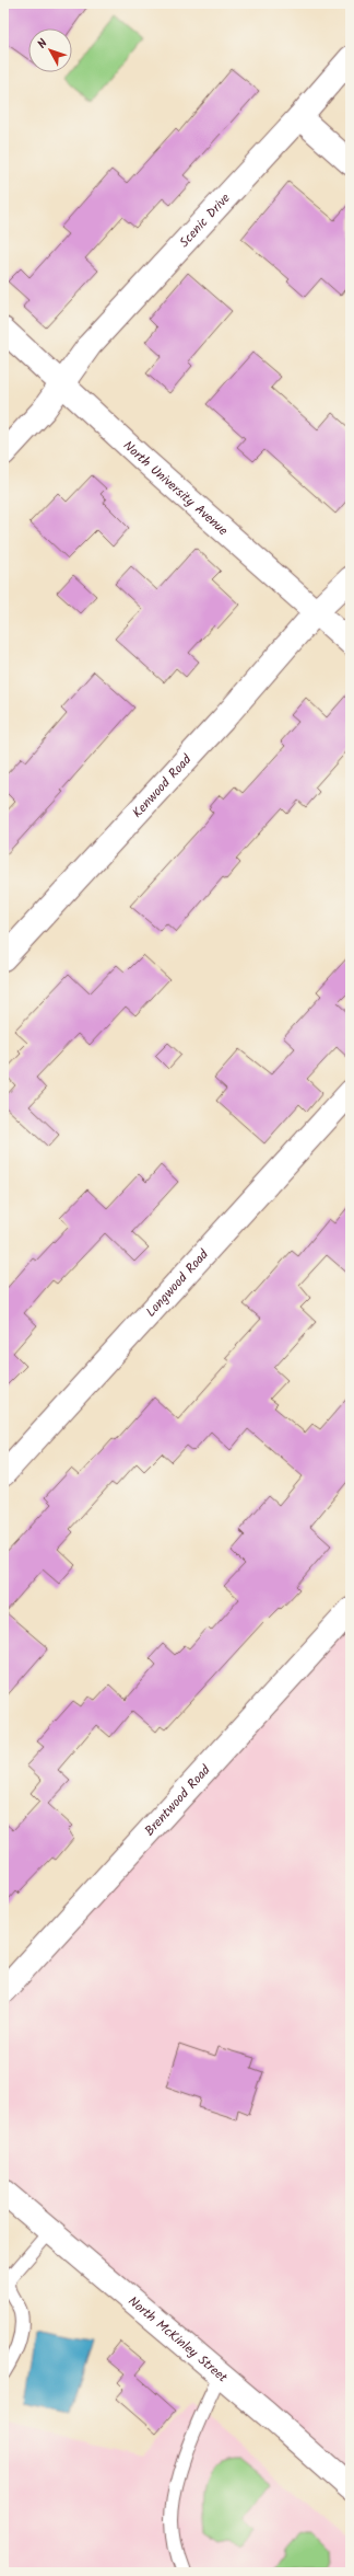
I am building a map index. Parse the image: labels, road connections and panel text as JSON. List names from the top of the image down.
{
  "streets": {
    "street": [
      "Scenic Drive",
      "North University Avenue",
      "Kenwood Road",
      "Longwood Road",
      "Brentwood Road",
      "North McKinley Street"
    ]
  },
  "crossings": [
    ["Scenic Drive", "North University Avenue"],
    ["North University Avenue", "Kenwood Road"]
  ],
  "north": "top left"
}
